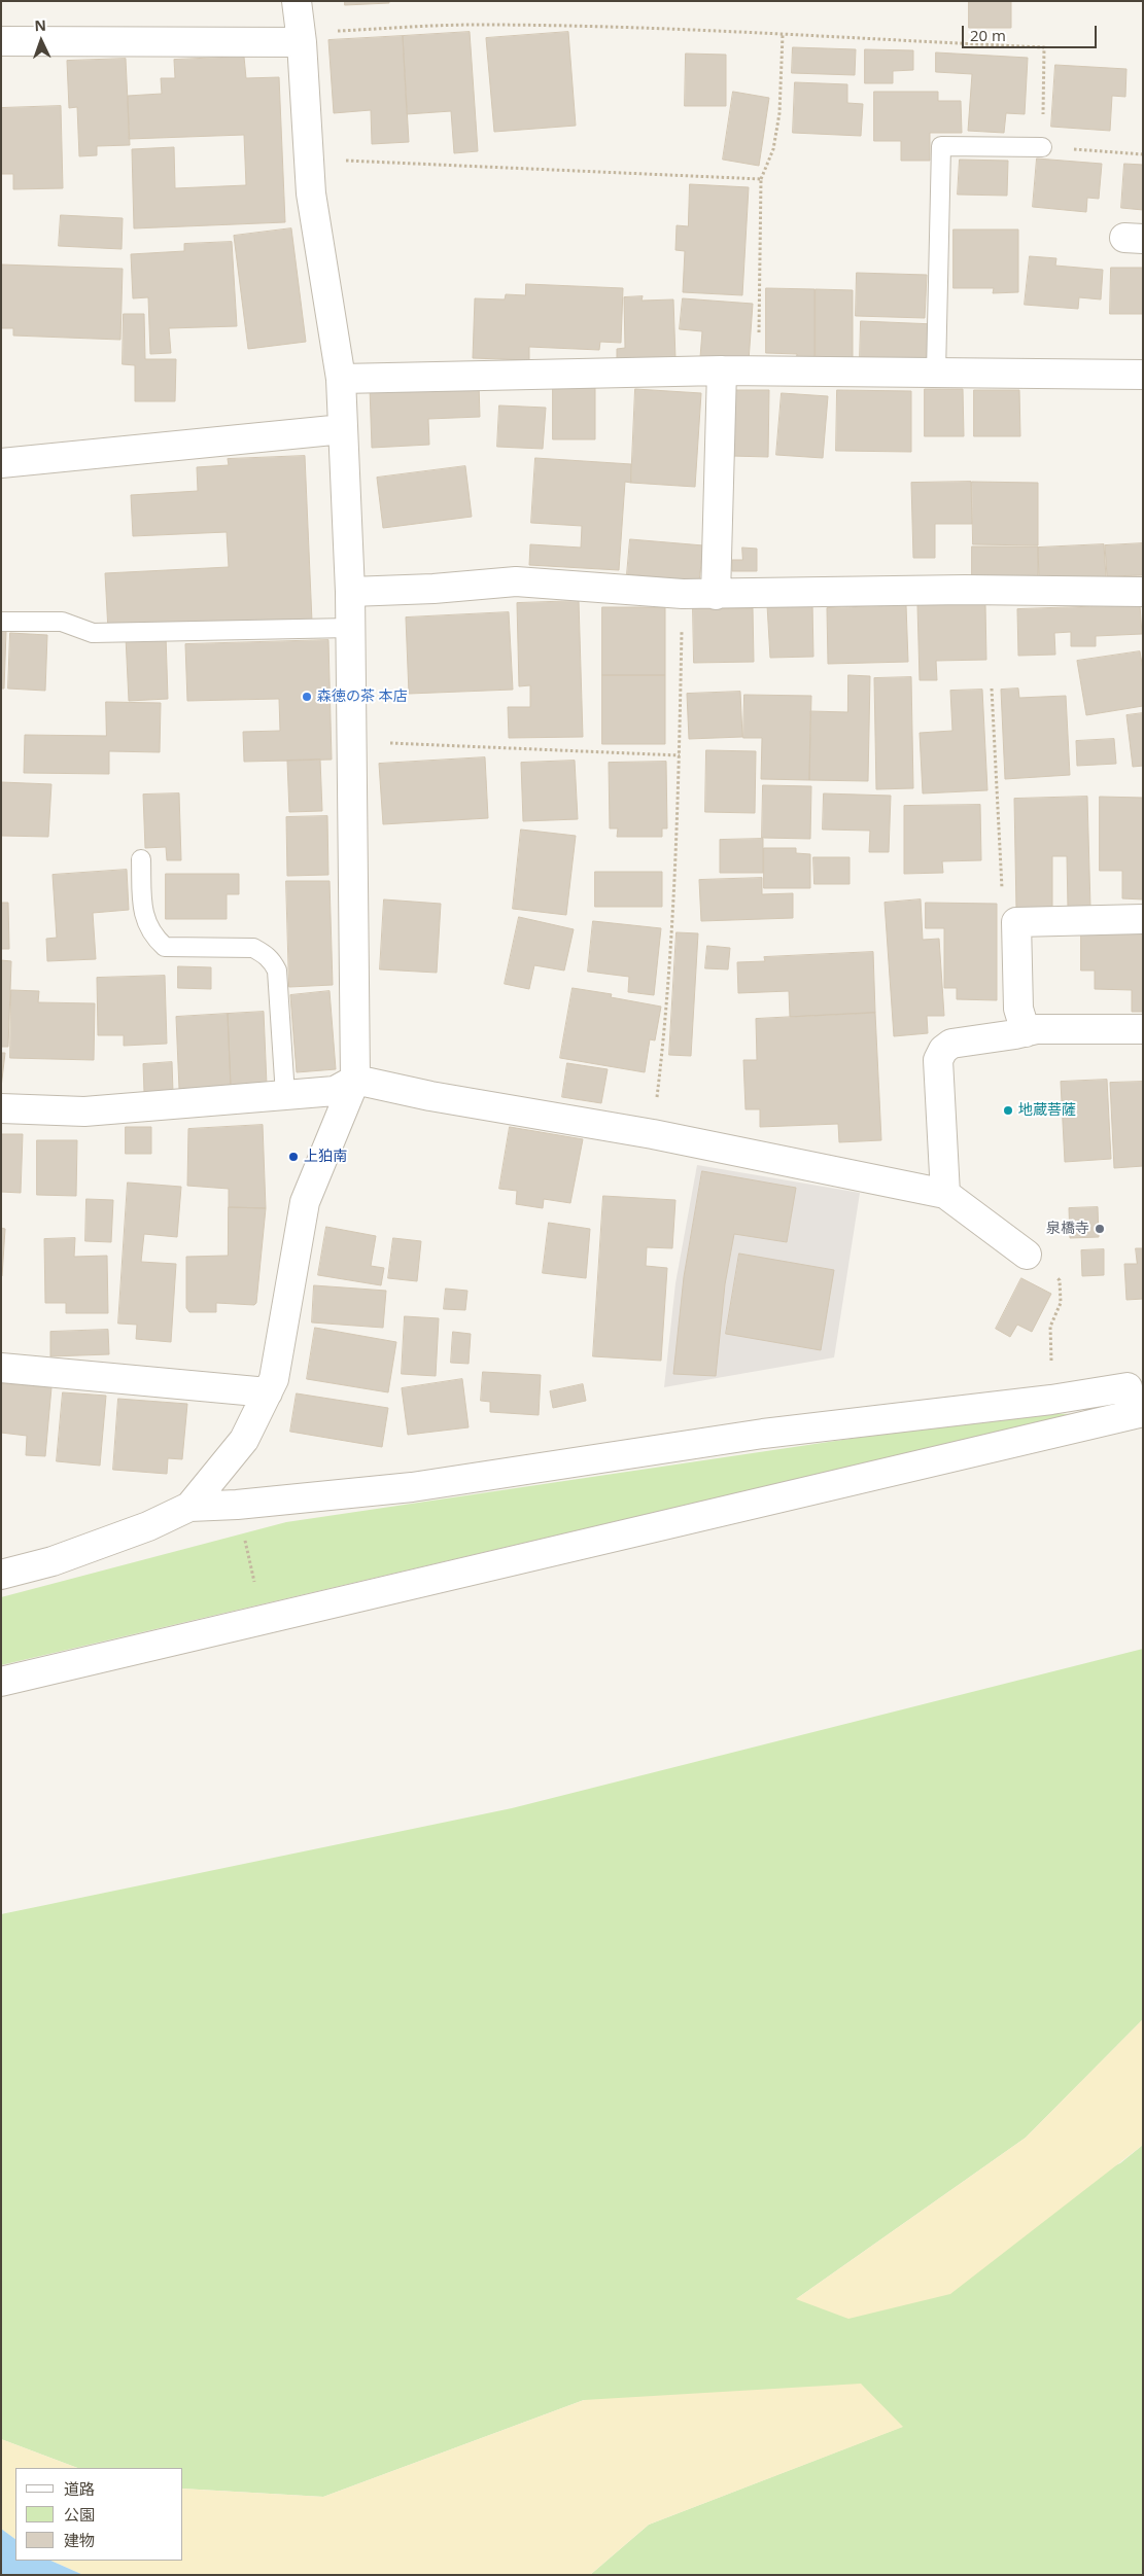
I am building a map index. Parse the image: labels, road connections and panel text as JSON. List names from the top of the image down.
{
  "places": [
    "森徳の茶 本店",
    "地蔵菩薩",
    "上狛南",
    "泉橋寺"
  ],
  "legend": ["道路", "公園", "建物"],
  "scale_bar": "20 m",
  "north": "top"
}
